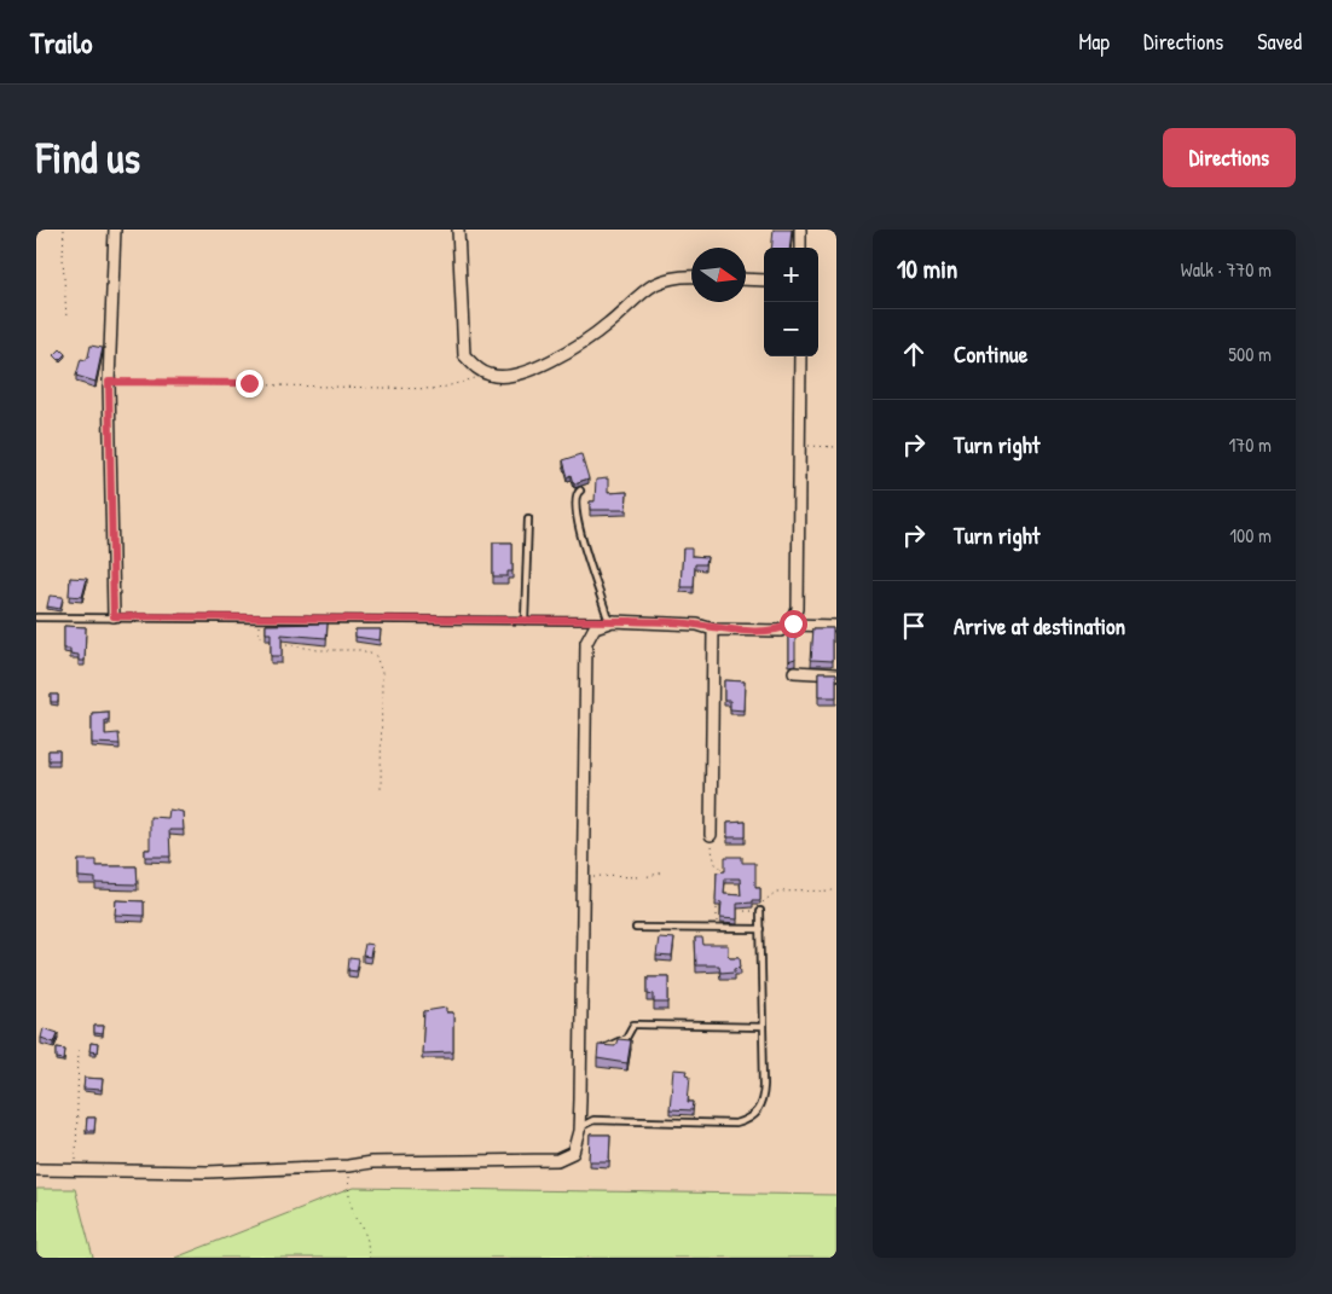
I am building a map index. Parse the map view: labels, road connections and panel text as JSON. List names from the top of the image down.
{
  "north": "right",
  "page": {
    "header": "Trailo",
    "nav": ["Map", "Directions", "Saved"],
    "buttons": "Directions",
    "title": "Find us",
    "heading": ["10 min", "Walk · 770 m"],
    "map_buttons": ["+", "−"],
    "list": [
      ["Continue", "500 m"],
      ["Turn right", "170 m"],
      ["Turn right", "100 m"],
      "Arrive at destination"
    ]
  }
}
